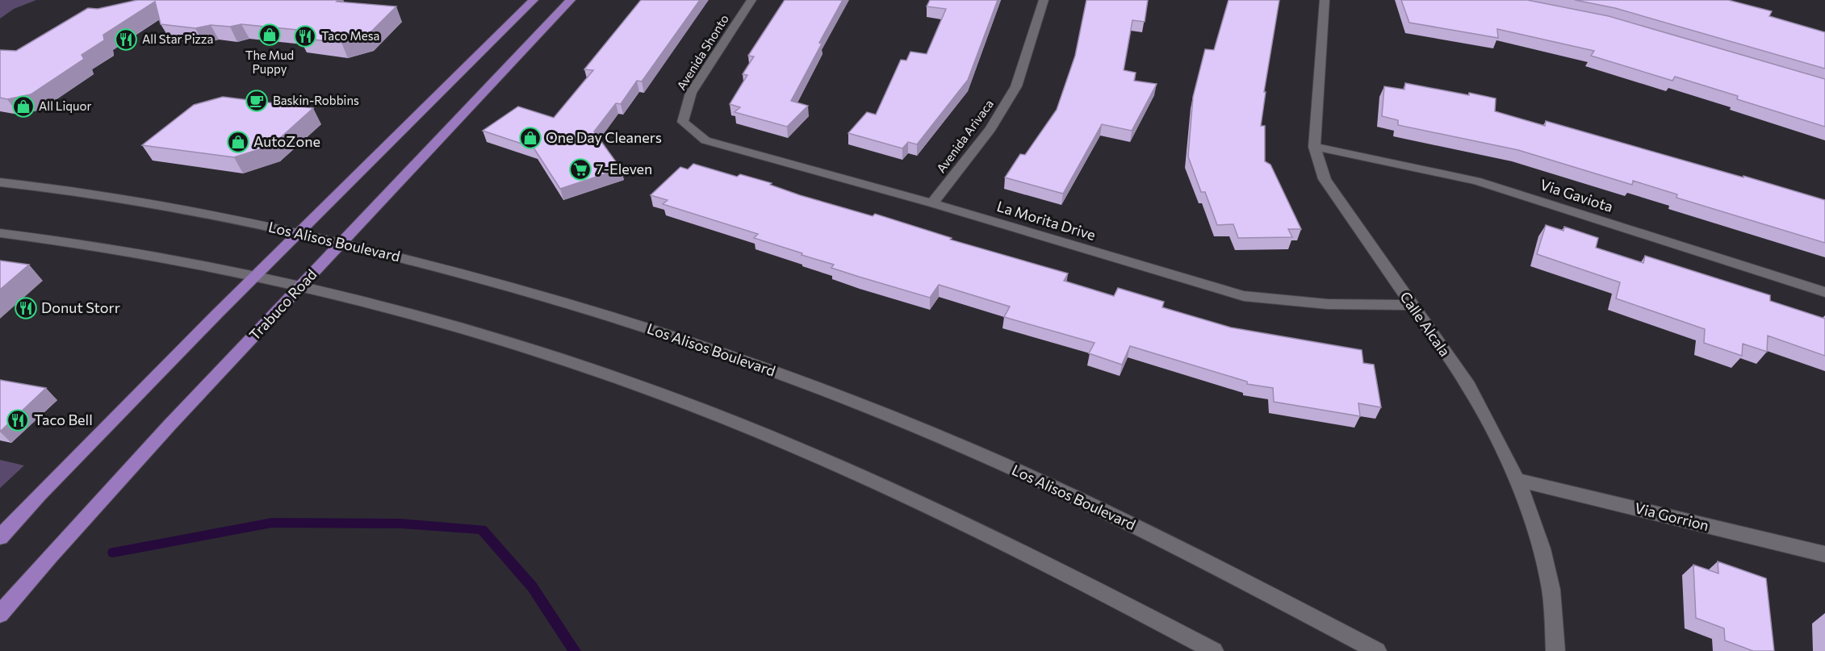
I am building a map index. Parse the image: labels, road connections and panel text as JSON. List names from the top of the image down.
{
  "streets": {
    "main road": ["Trabuco Road"],
    "street": [
      "Avenida Shonto",
      "Avenida Arivaca",
      "Via Gaviota",
      "La Morita Drive",
      "Los Alisos Boulevard",
      "Calle Alcala",
      "Via Gorrion"
    ]
  },
  "crossings": [
    ["Avenida Shonto", "La Morita Drive"],
    ["Avenida Arivaca", "La Morita Drive"],
    ["Via Gaviota", "Calle Alcala"],
    ["La Morita Drive", "Calle Alcala"],
    ["Los Alisos Boulevard", "Trabuco Road"],
    ["Calle Alcala", "Via Gorrion"]
  ],
  "places": {
    "shop": [
      "The Mud Puppy",
      "All Liquor",
      "One Day Cleaners",
      "AutoZone"
    ],
    "restaurant": [
      "Taco Mesa",
      "All Star Pizza",
      "Donut Storr",
      "Taco Bell"
    ],
    "cafe": ["Baskin-Robbins"],
    "supermarket": ["7-Eleven"]
  }
}
